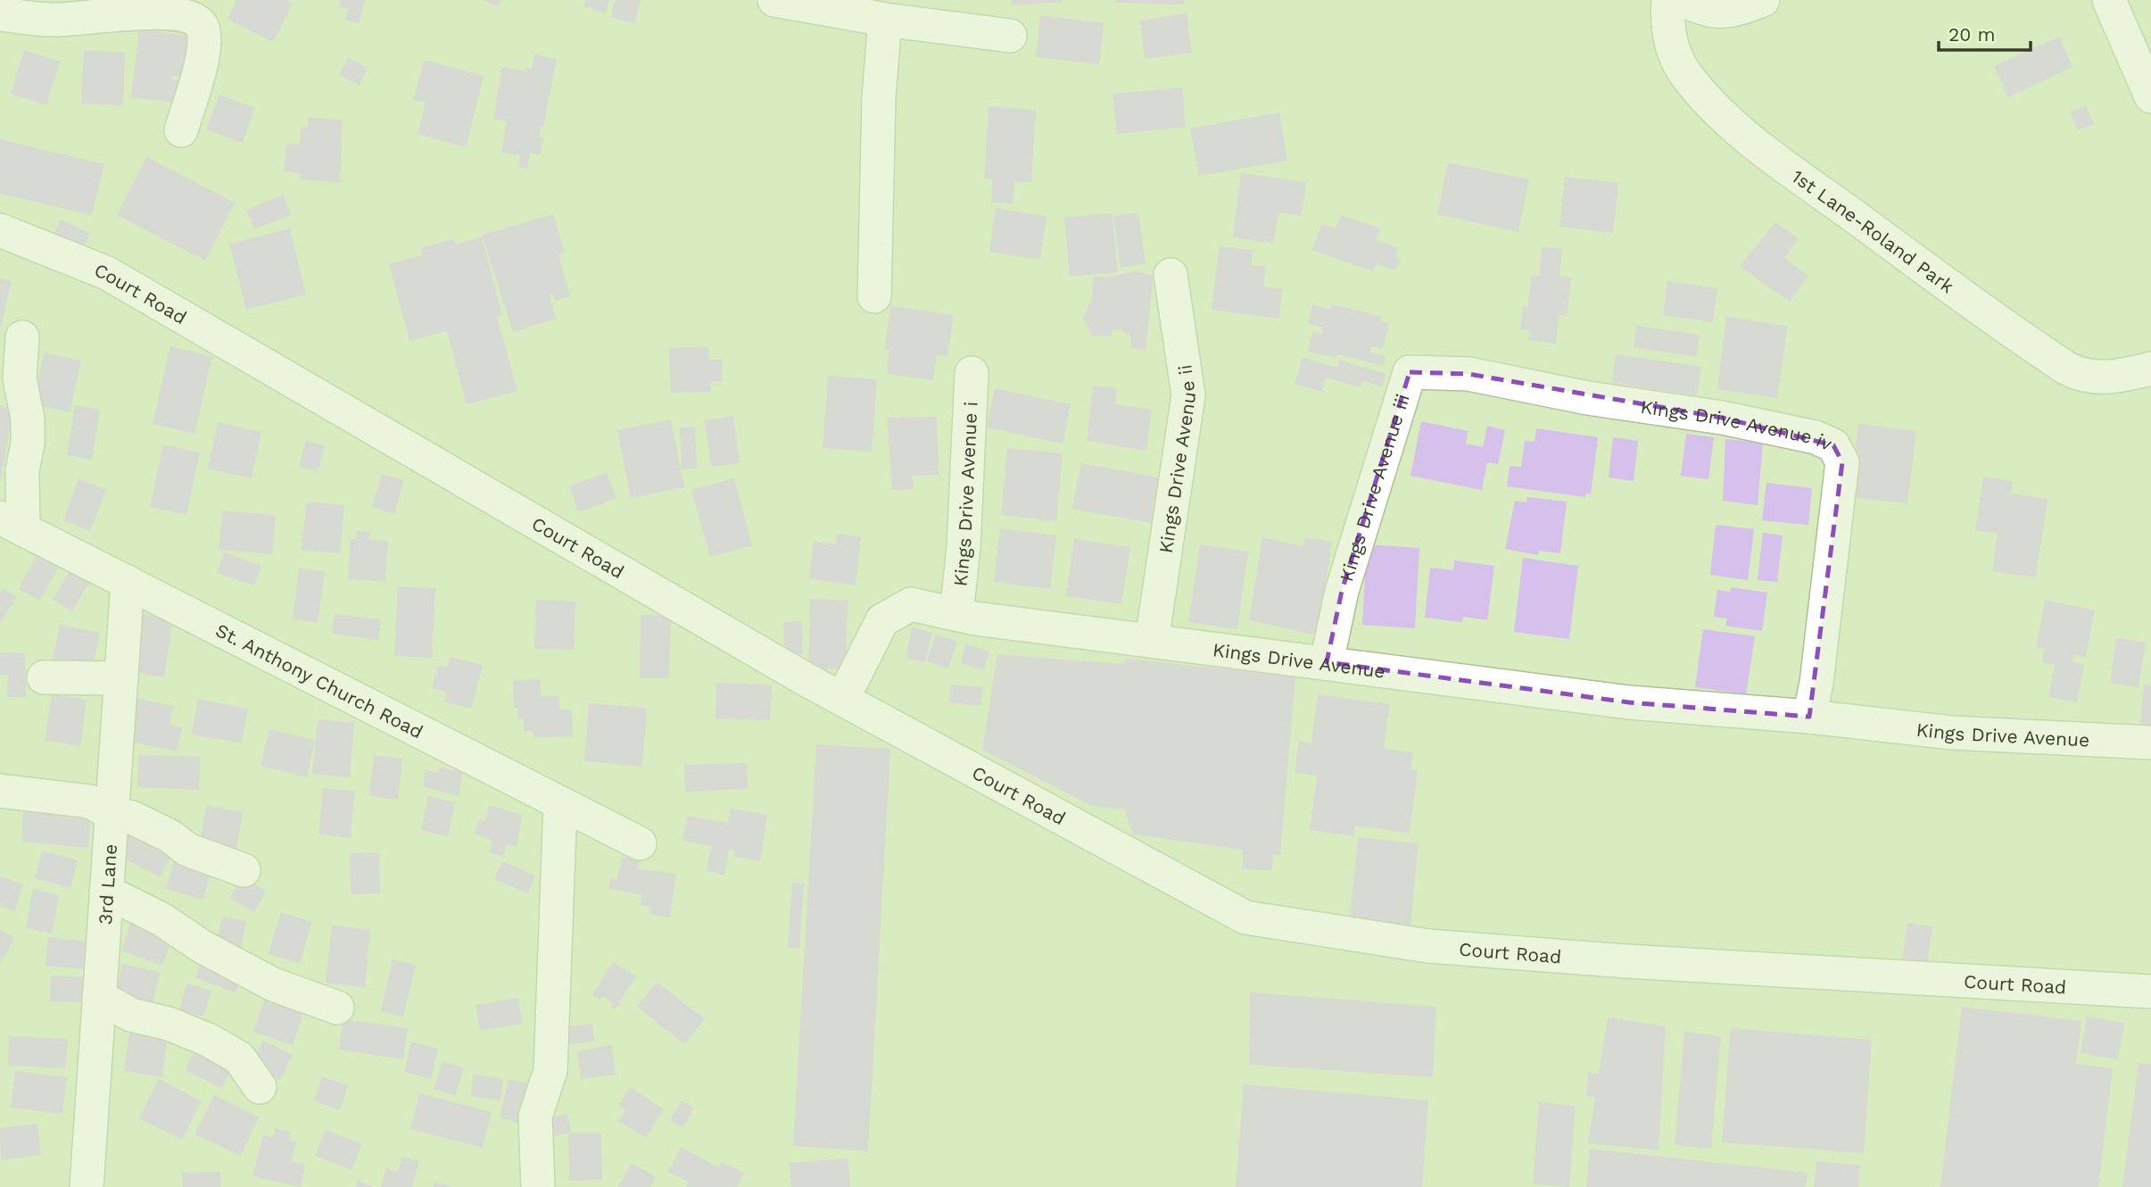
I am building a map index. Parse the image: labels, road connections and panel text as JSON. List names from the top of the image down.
{
  "streets": {
    "street": [
      "1st Lane-Roland Park",
      "Court Road",
      "Kings Drive Avenue iv",
      "Kings Drive Avenue ii",
      "Kings Drive Avenue iii",
      "Kings Drive Avenue i",
      "Kings Drive Avenue",
      "St. Anthony Church Road",
      "3rd Lane"
    ]
  },
  "crossings": [
    ["Court Road", "Kings Drive Avenue"],
    ["Kings Drive Avenue iv", "Kings Drive Avenue iii"],
    ["Kings Drive Avenue iv", "Kings Drive Avenue"],
    ["Kings Drive Avenue ii", "Kings Drive Avenue"],
    ["Kings Drive Avenue iii", "Kings Drive Avenue"],
    ["Kings Drive Avenue i", "Kings Drive Avenue"],
    ["St. Anthony Church Road", "3rd Lane"]
  ],
  "scale_bar": "20 m"
}
